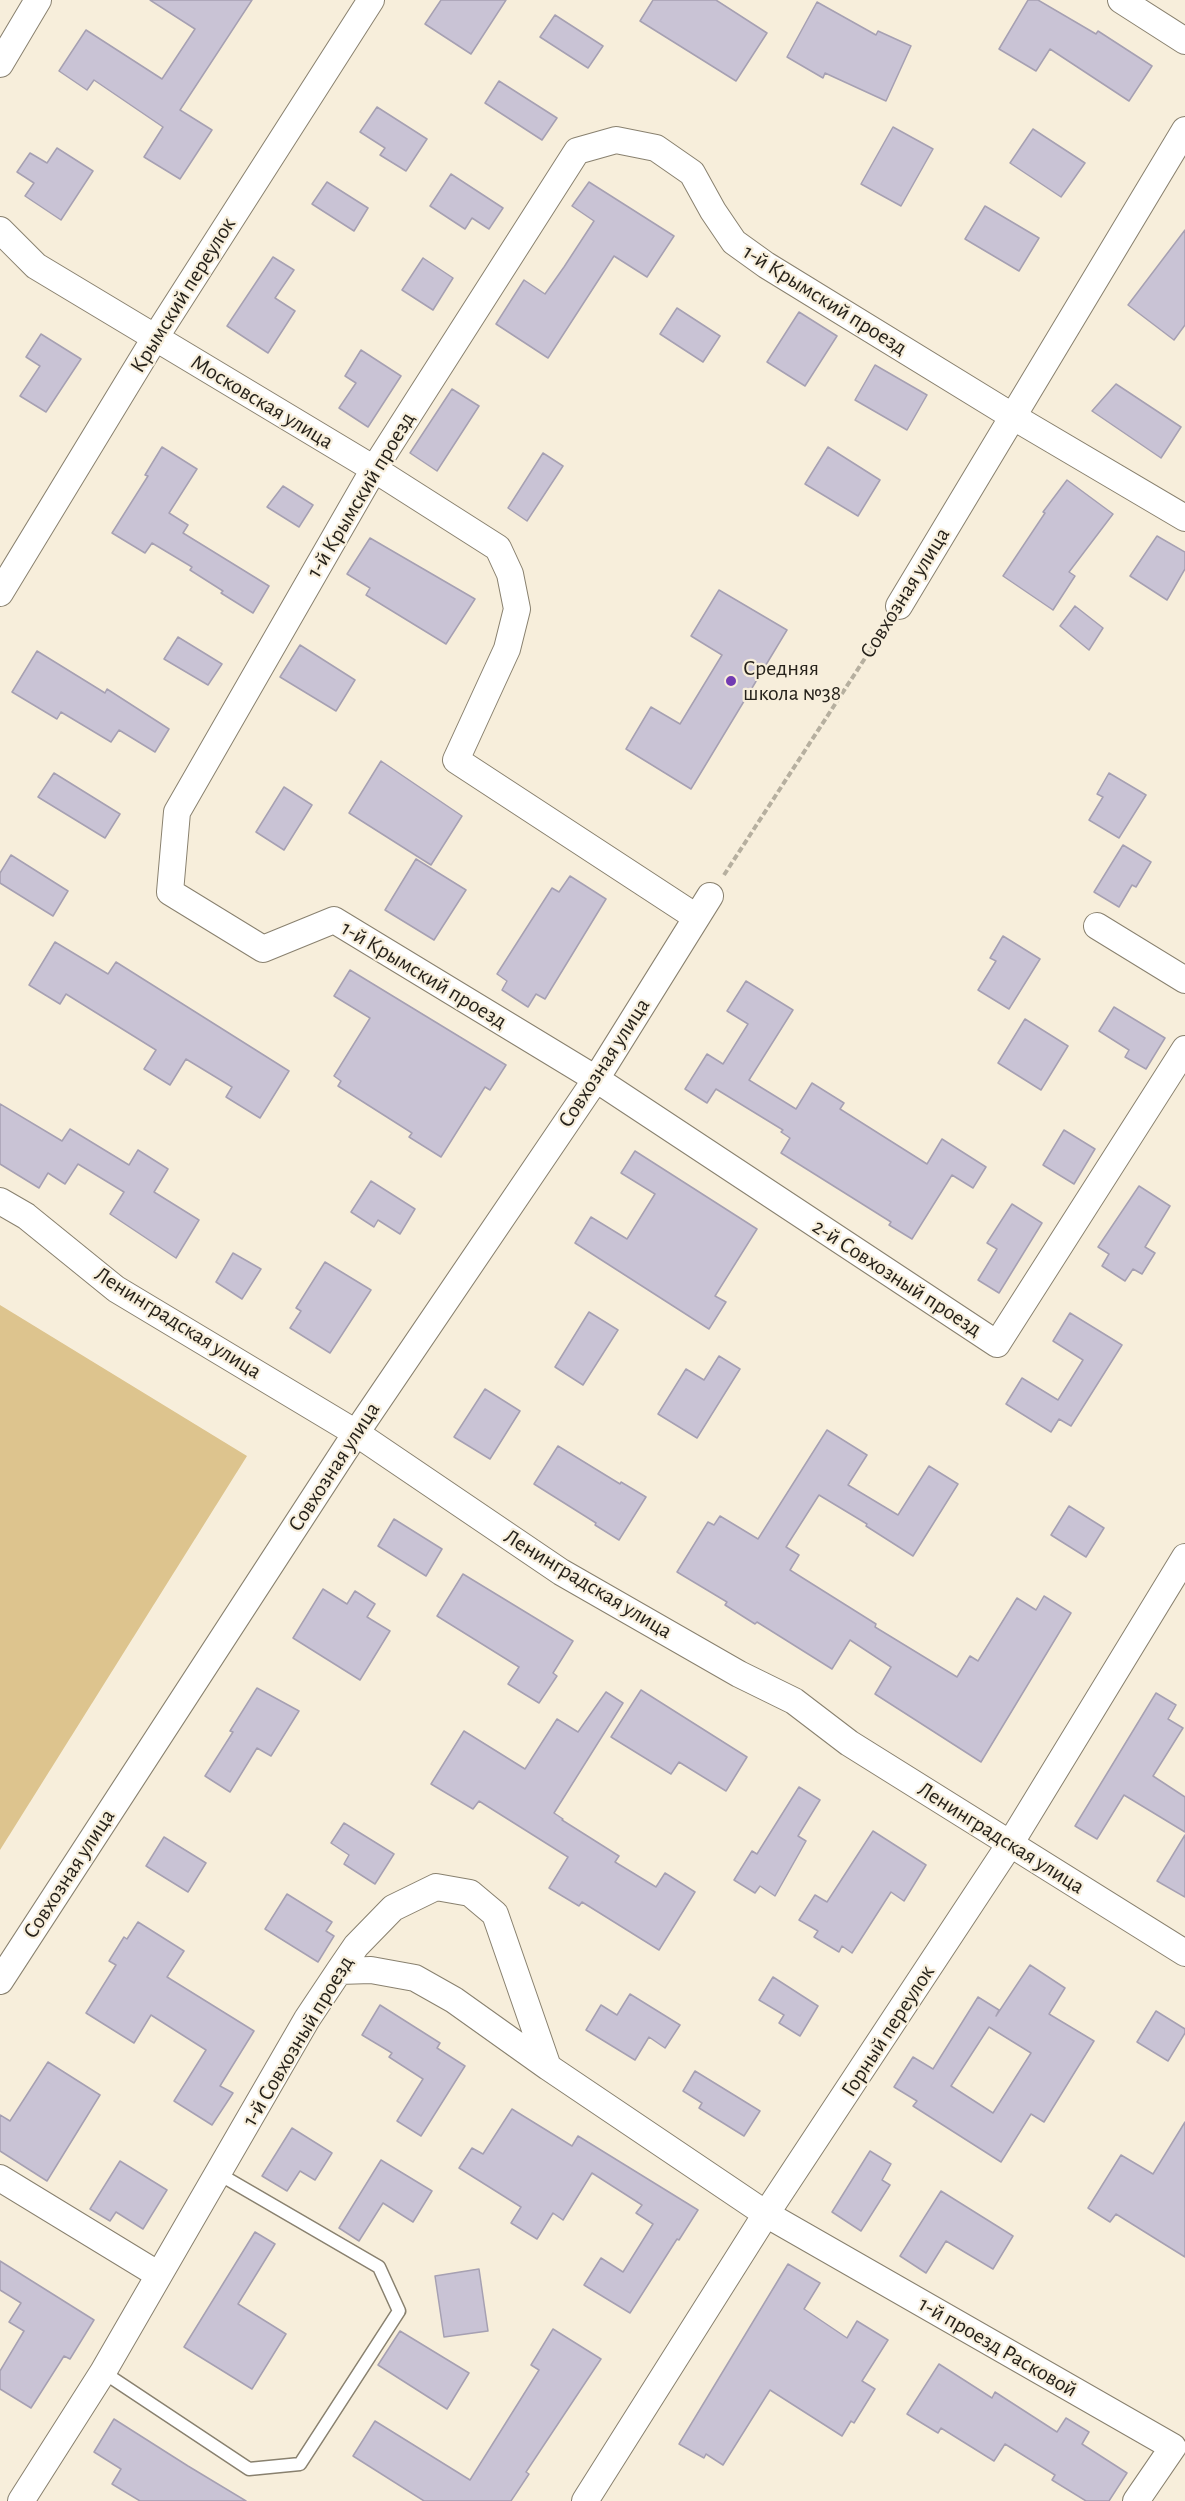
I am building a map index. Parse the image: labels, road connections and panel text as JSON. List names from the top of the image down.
{
  "streets": {
    "street": [
      "Крымский переулок",
      "1-й Крымский проезд",
      "Московская улица",
      "Совхозная улица",
      "2-й Совхозный проезд",
      "Ленинградская улица",
      "Горный переулок",
      "1-й Совхозный проезд",
      "1-й проезд Расковой"
    ]
  },
  "crossings": [
    ["Крымский переулок", "Московская улица"],
    ["1-й Крымский проезд", "Московская улица"],
    ["1-й Крымский проезд", "Совхозная улица"],
    ["1-й Крымский проезд", "2-й Совхозный проезд"],
    ["Московская улица", "Совхозная улица"],
    ["Совхозная улица", "2-й Совхозный проезд"],
    ["Совхозная улица", "Ленинградская улица"],
    ["Ленинградская улица", "Горный переулок"],
    ["Горный переулок", "1-й проезд Расковой"]
  ],
  "places": ["Средняя школа №38"]
}
